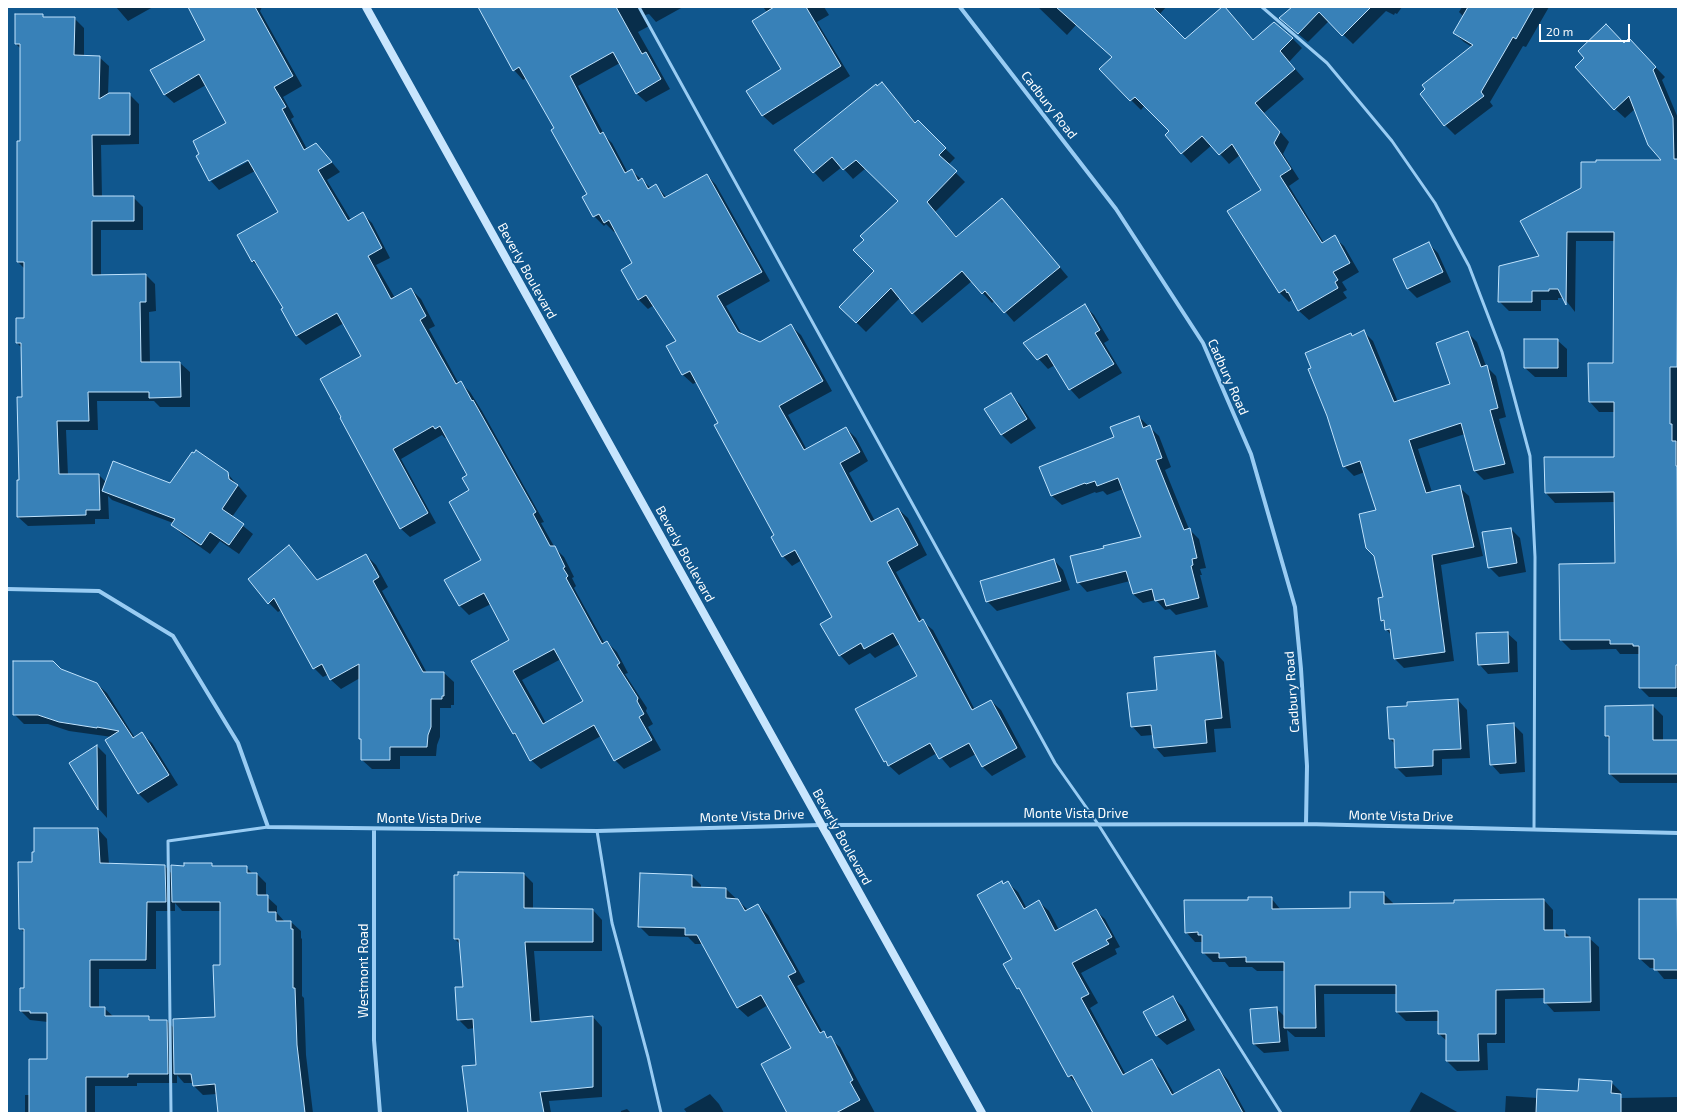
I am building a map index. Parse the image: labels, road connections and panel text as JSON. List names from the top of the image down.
{
  "streets": {
    "main road": ["Beverly Boulevard"],
    "street": ["Cadbury Road", "Monte Vista Drive", "Westmont Road"]
  },
  "crossings": [
    ["Cadbury Road", "Monte Vista Drive"],
    ["Beverly Boulevard", "Monte Vista Drive"],
    ["Monte Vista Drive", "Westmont Road"]
  ],
  "scale_bar": "20 m"
}
